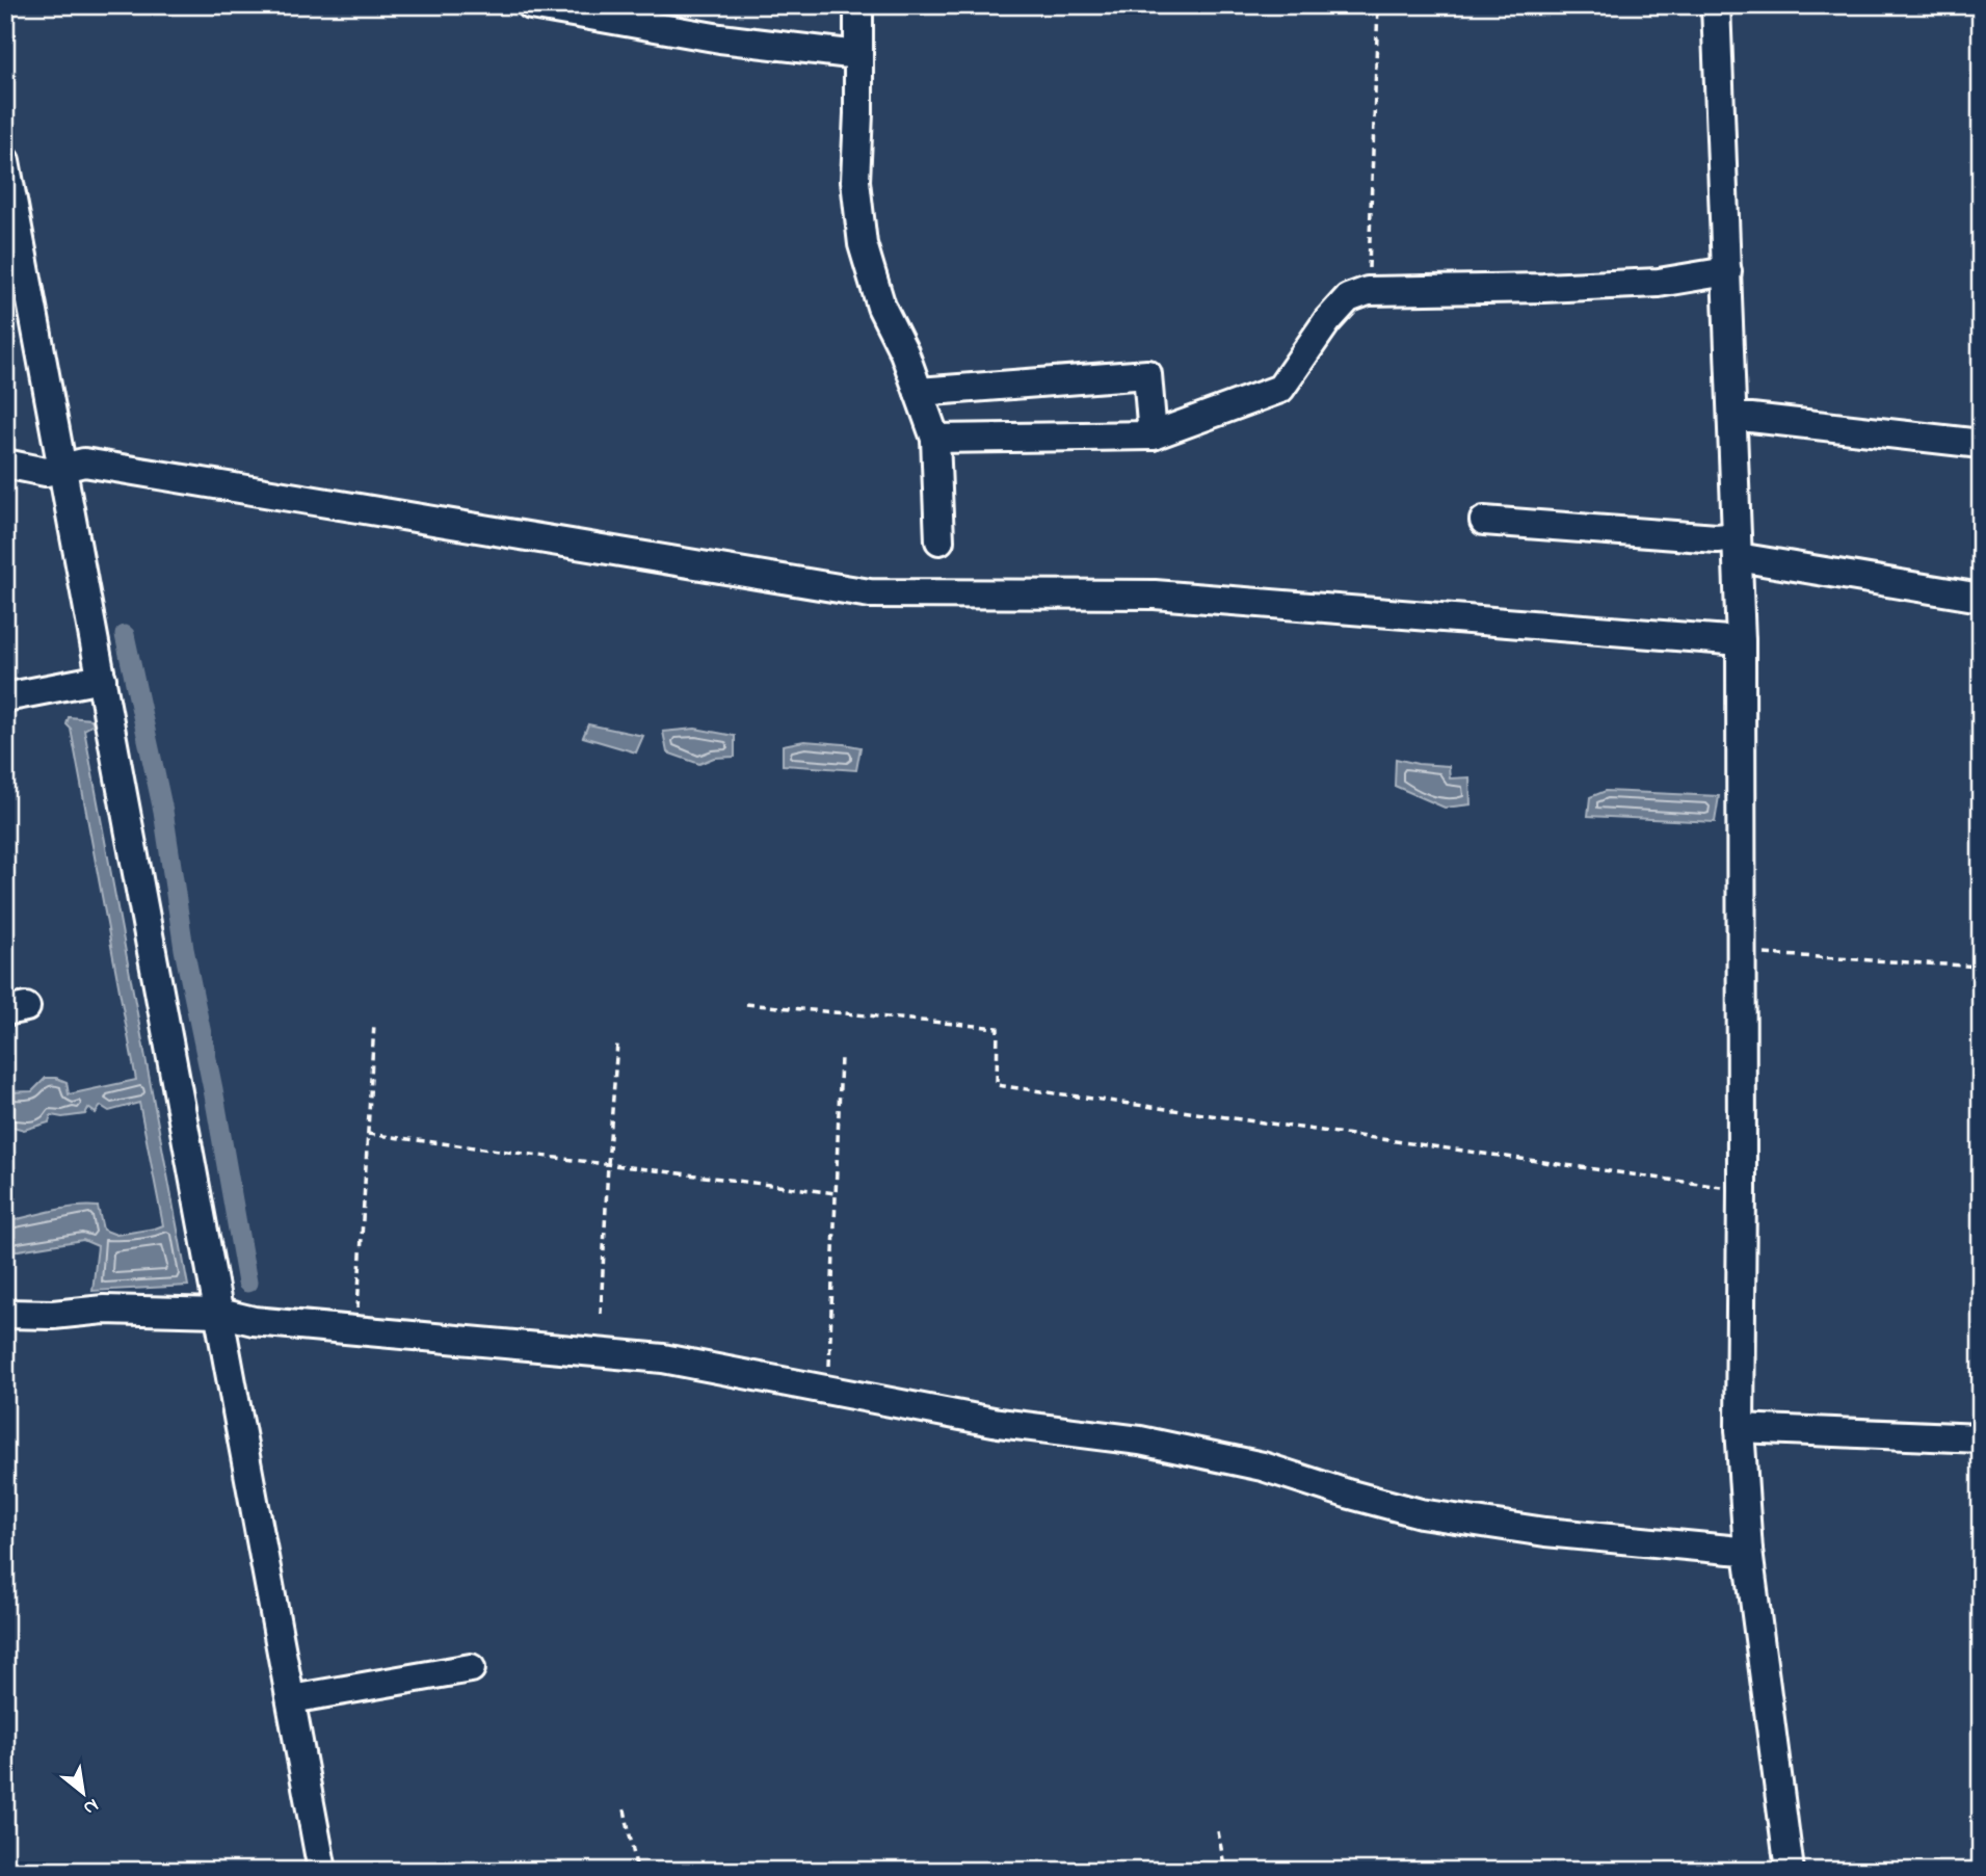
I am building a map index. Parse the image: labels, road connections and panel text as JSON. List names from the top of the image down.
{
  "north": "bottom right"
}
